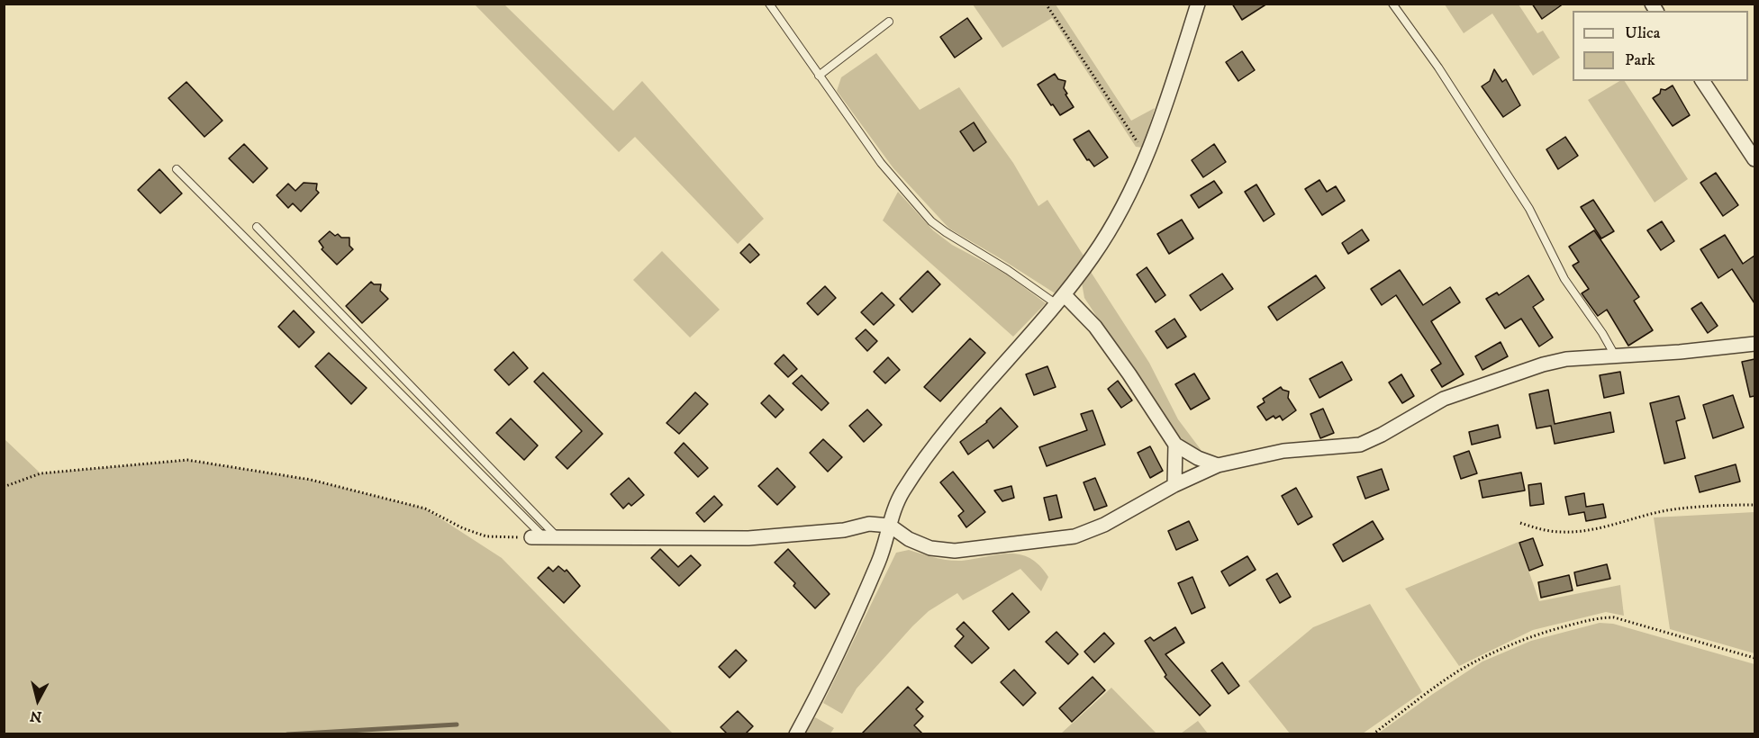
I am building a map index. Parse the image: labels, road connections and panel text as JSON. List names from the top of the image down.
{
  "legend": ["Ulica", "Park"],
  "north": "bottom"
}
